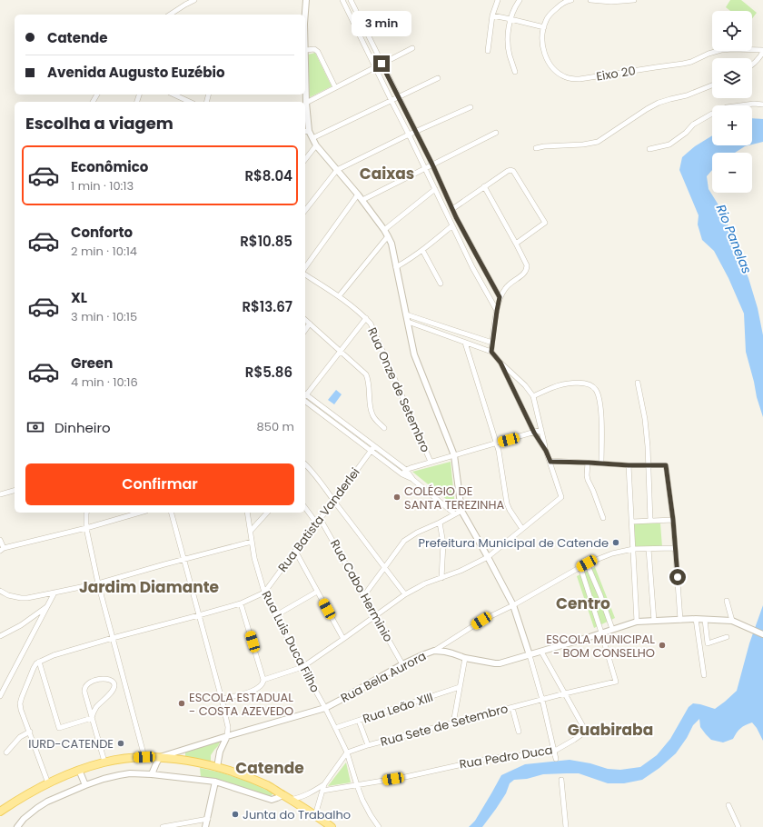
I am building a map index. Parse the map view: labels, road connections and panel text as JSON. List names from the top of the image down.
{
  "streets": {
    "street": [
      "Eixo 20",
      "Rua Onze de Setembro",
      "Rua Batista Vanderlei",
      "Rua Cabo Herminio",
      "Rua Luis Duca Filho",
      "Rua Bela Aurora",
      "Rua Leão XIII",
      "Rua Sete de Setembro",
      "Rua Pedro Duca"
    ]
  },
  "crossings": [
    ["Rua Batista Vanderlei", "Rua Cabo Herminio"],
    ["Rua Batista Vanderlei", "Rua Luis Duca Filho"],
    ["Rua Cabo Herminio", "Rua Bela Aurora"],
    ["Rua Luis Duca Filho", "Rua Bela Aurora"],
    ["Rua Luis Duca Filho", "Rua Leão XIII"],
    ["Rua Luis Duca Filho", "Rua Sete de Setembro"],
    ["Rua Luis Duca Filho", "Rua Pedro Duca"],
    ["Rua Bela Aurora", "Rua Sete de Setembro"],
    ["Rua Sete de Setembro", "Rua Pedro Duca"]
  ],
  "districts": [
    "Caixas",
    "Jardim Diamante",
    "Centro",
    "Guabiraba",
    "Catende"
  ],
  "water": ["Rio Panelas"],
  "places": [
    "COLÉGIO DE SANTA TEREZINHA",
    "Prefeitura Municipal de Catende",
    "ESCOLA MUNICIPAL - BOM CONSELHO",
    "ESCOLA ESTADUAL - COSTA AZEVEDO",
    "IURD-CATENDE",
    "Junta do Trabalho"
  ],
  "page": {
    "map_buttons": ["+", "−"],
    "bubble": "3 min",
    "banner": ["Catende", "Avenida Augusto Euzébio"],
    "heading": "Escolha a viagem",
    "list": [
      {
        "name": "Econômico",
        "note": "1 min · 10:13",
        "value": "R$8.04"
      },
      {
        "name": "Conforto",
        "note": "2 min · 10:14",
        "value": "R$10.85"
      },
      {
        "name": "XL",
        "note": "3 min · 10:15",
        "value": "R$13.67"
      },
      {
        "name": "Green",
        "note": "4 min · 10:16",
        "value": "R$5.86"
      }
    ],
    "pay": ["Dinheiro", "850 m"],
    "buttons": "Confirmar"
  }
}
